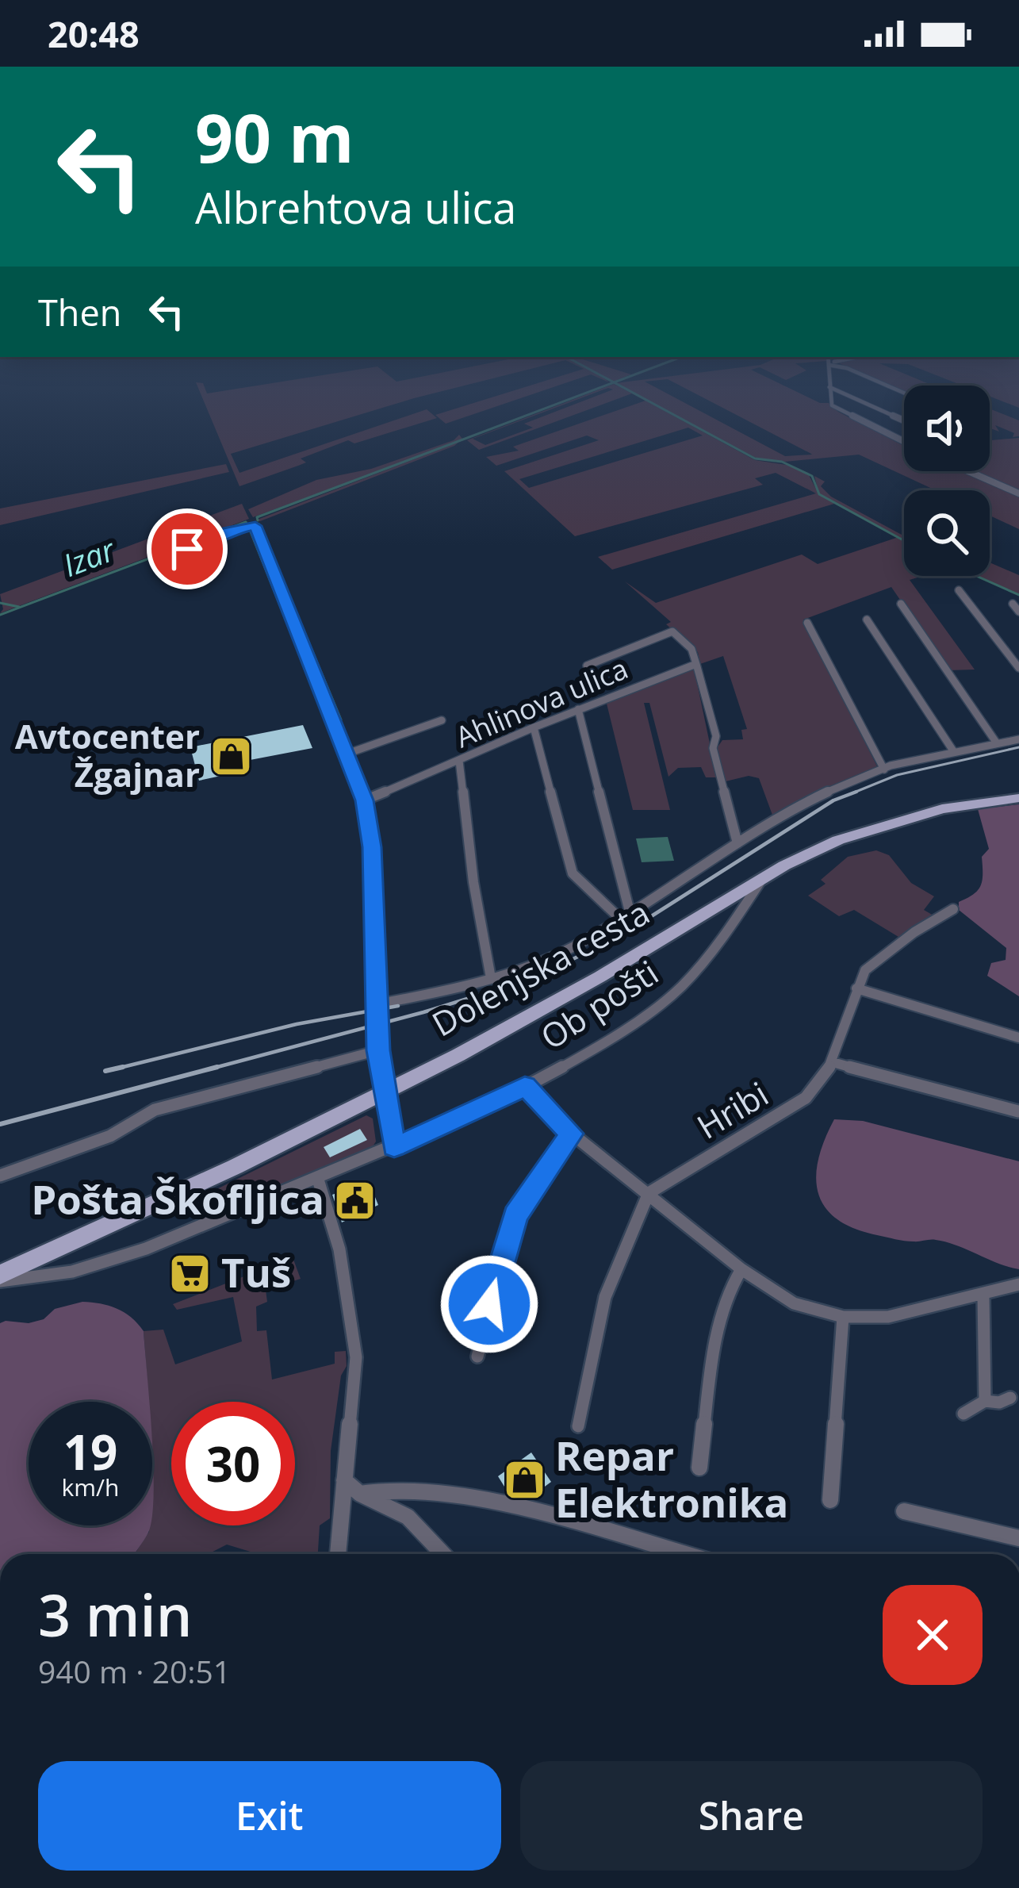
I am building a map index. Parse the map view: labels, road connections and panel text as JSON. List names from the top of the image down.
{
  "streets": {
    "main road": ["Dolenjska cesta"],
    "street": ["Ahlinova ulica", "Ob pošti", "Hribi"]
  },
  "crossings": [
    ["Dolenjska cesta", "Ob pošti"]
  ],
  "water": ["Izar"],
  "places": {
    "shop": ["Avtocenter Žgajnar", "Repar Elektronika"],
    "public building": ["Pošta Škofljica"],
    "supermarket": ["Tuš"]
  },
  "page": {
    "status": "20:48",
    "turn": ["90 m", "Albrehtova ulica"],
    "then": "Then",
    "speed": "19 km/h",
    "limit": "30",
    "heading": ["3 min", "940 m · 20:51"],
    "buttons": ["Exit", "Share"]
  }
}
